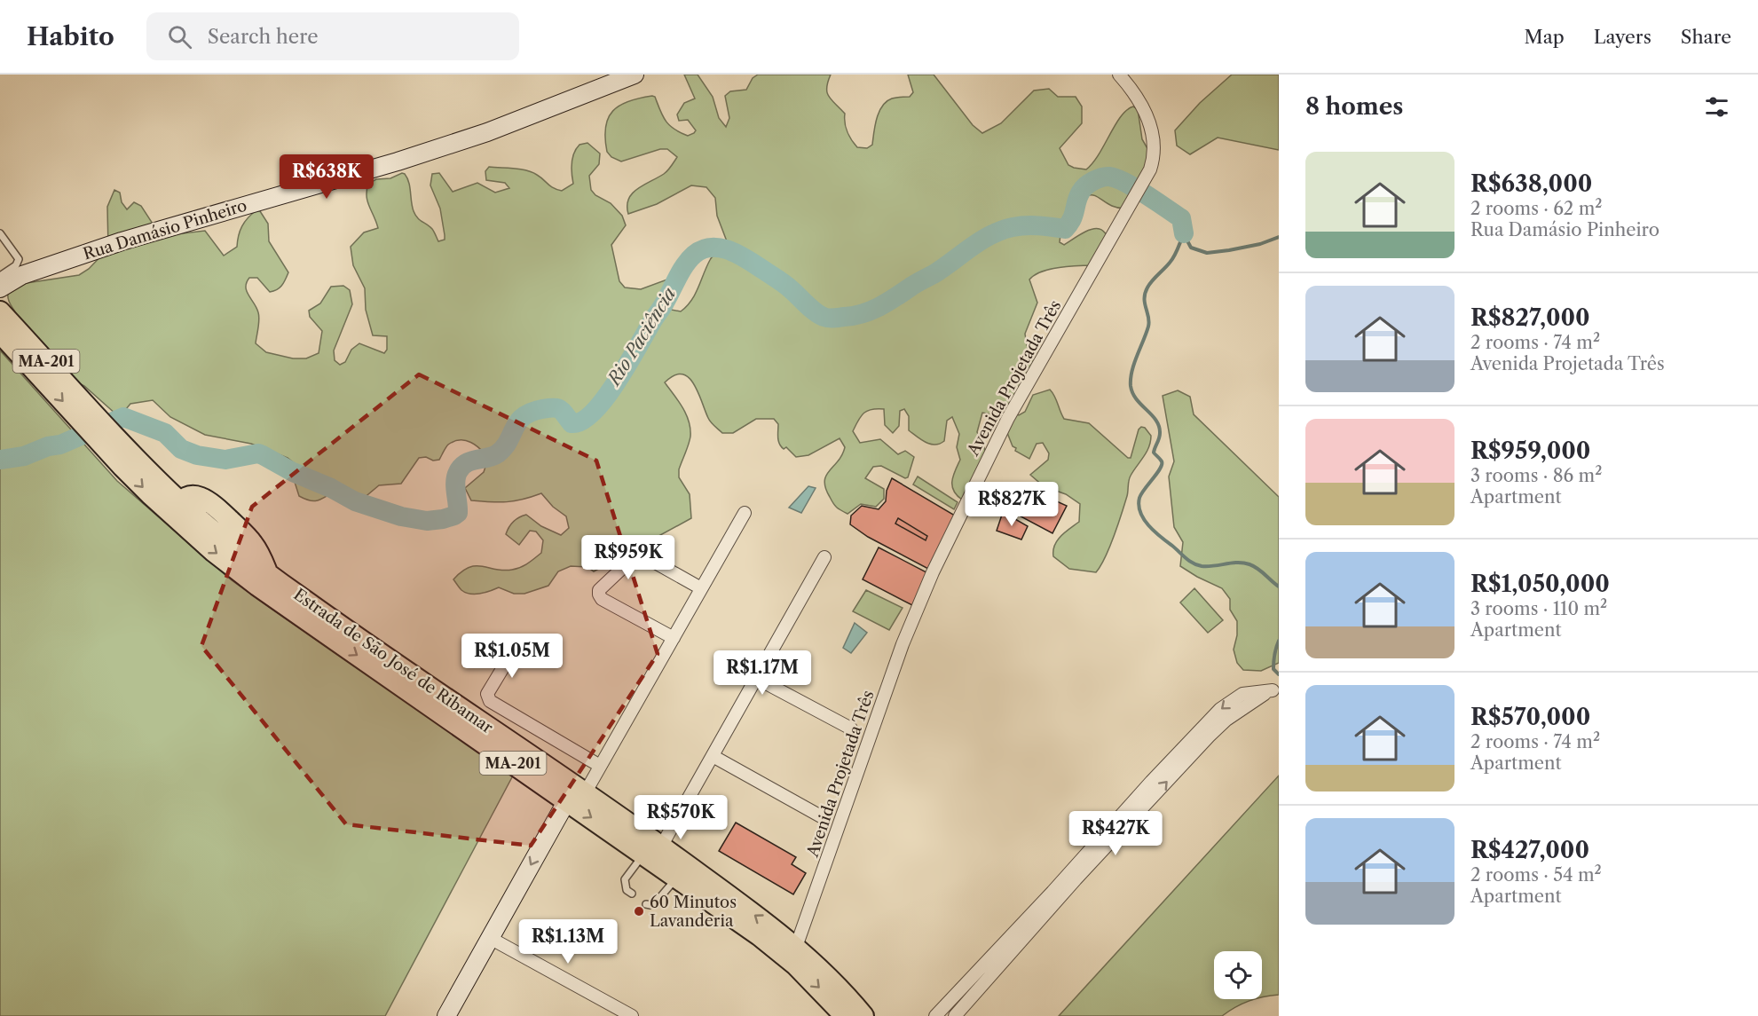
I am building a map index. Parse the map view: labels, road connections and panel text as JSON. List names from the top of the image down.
{
  "streets": {
    "main road": ["MA-201", "Estrada de São José de Ribamar"],
    "street": ["Rua Damásio Pinheiro", "Avenida Projetada Três"]
  },
  "crossings": [
    ["Avenida Projetada Três", "Estrada de São José de Ribamar"]
  ],
  "water": ["Rio Paciência"],
  "places": ["60 Minutos Lavanderia"],
  "page": {
    "header": "Habito",
    "search": "Search here",
    "nav": ["Map", "Layers", "Share"],
    "heading": "8 homes",
    "list": [
      {
        "name": "R$638,000",
        "note": "2 rooms · 62 m² · Rua Damásio Pinheiro"
      },
      {
        "name": "R$827,000",
        "note": "2 rooms · 74 m² · Avenida Projetada Três"
      },
      {
        "name": "R$959,000",
        "note": "3 rooms · 86 m² · Apartment"
      },
      {
        "name": "R$1,050,000",
        "note": "3 rooms · 110 m² · Apartment"
      },
      {
        "name": "R$570,000",
        "note": "2 rooms · 74 m² · Apartment"
      },
      {
        "name": "R$427,000",
        "note": "2 rooms · 54 m² · Apartment"
      }
    ],
    "price": [
      "R$638K",
      "R$827K",
      "R$959K",
      "R$1.05M",
      "R$1.17M",
      "R$570K",
      "R$427K",
      "R$1.13M"
    ]
  }
}
